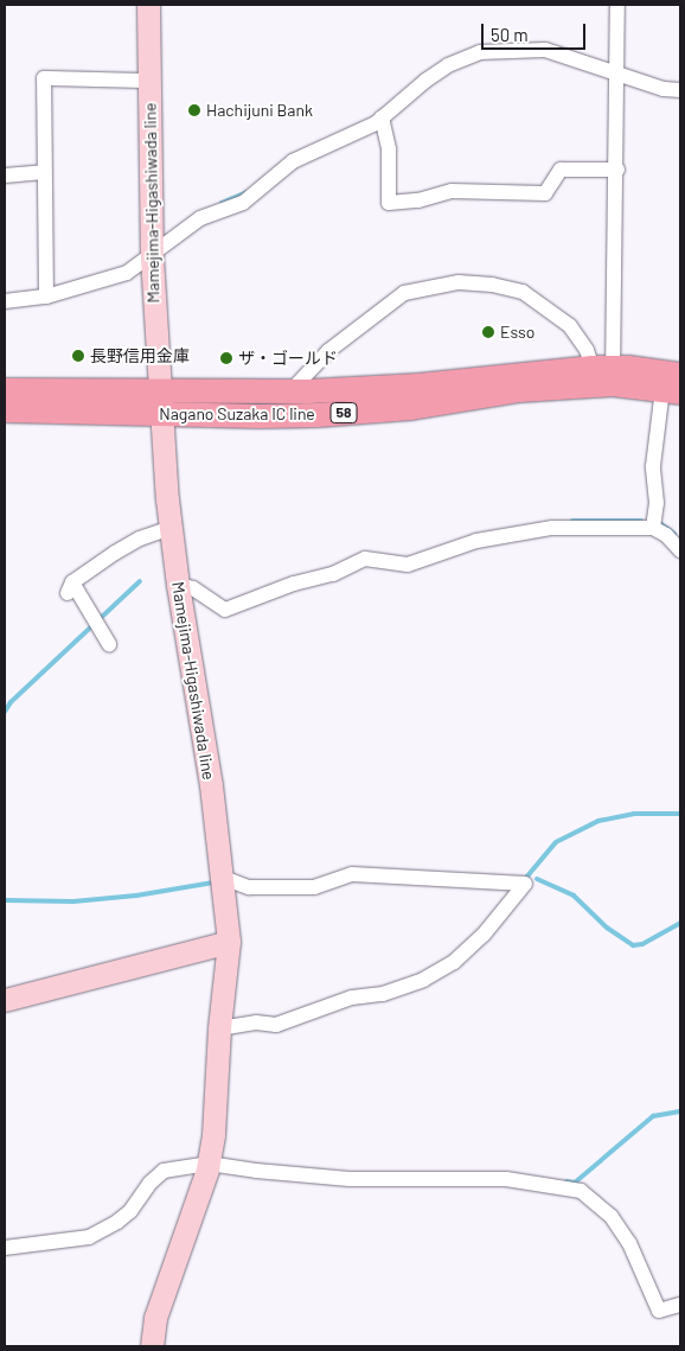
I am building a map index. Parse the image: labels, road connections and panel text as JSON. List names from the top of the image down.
{
  "streets": {
    "main road": ["Mamejima-Higashiwada line", "58", "Nagano Suzaka IC line"]
  },
  "crossings": [
    ["Mamejima-Higashiwada line", "Nagano Suzaka IC line"]
  ],
  "places": [
    "Hachijuni Bank",
    "Esso",
    "長野信用金庫",
    "ザ・ゴールド"
  ],
  "scale_bar": "50 m"
}
